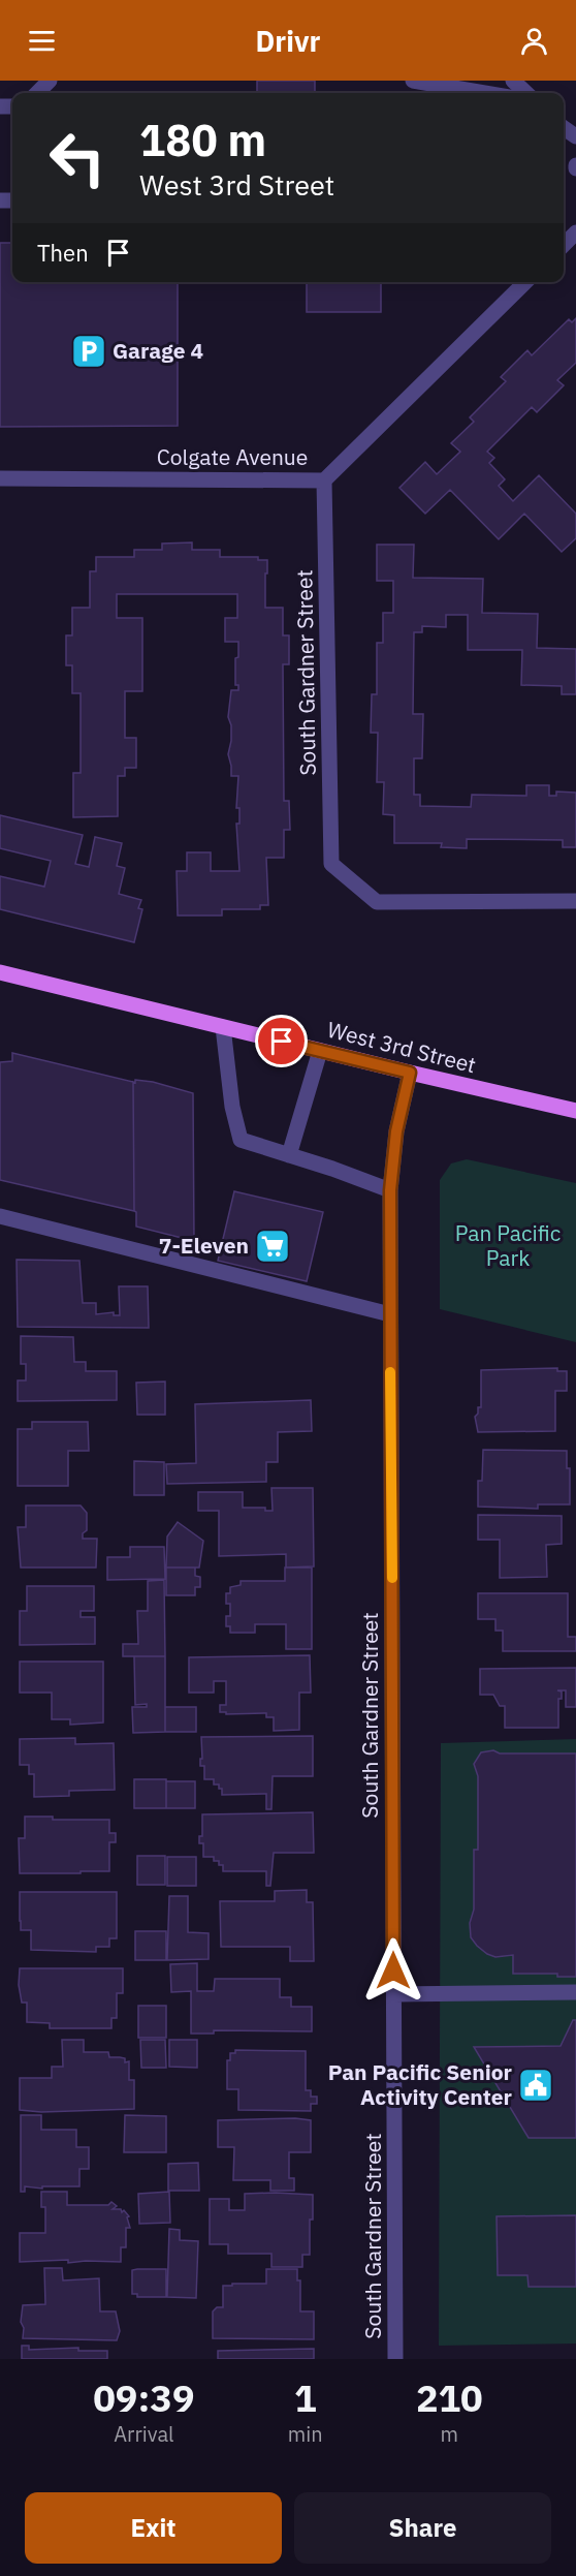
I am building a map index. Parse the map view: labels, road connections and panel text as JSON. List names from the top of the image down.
{
  "streets": {
    "main road": ["West 3rd Street"],
    "street": ["Colgate Avenue", "South Gardner Street"]
  },
  "crossings": [
    ["Colgate Avenue", "South Gardner Street"],
    ["South Gardner Street", "West 3rd Street"]
  ],
  "parks": ["Pan Pacific Park"],
  "places": {
    "parking": ["Garage 4"],
    "supermarket": ["7-Eleven"],
    "public building": ["Pan Pacific Senior Activity Center"]
  },
  "page": {
    "header": "Drivr",
    "turn": ["180 m", "West 3rd Street"],
    "then": "Then",
    "eta": [
      "09:39",
      "Arrival",
      "1",
      "min",
      "210",
      "m"
    ],
    "buttons": ["Exit", "Share"]
  }
}
